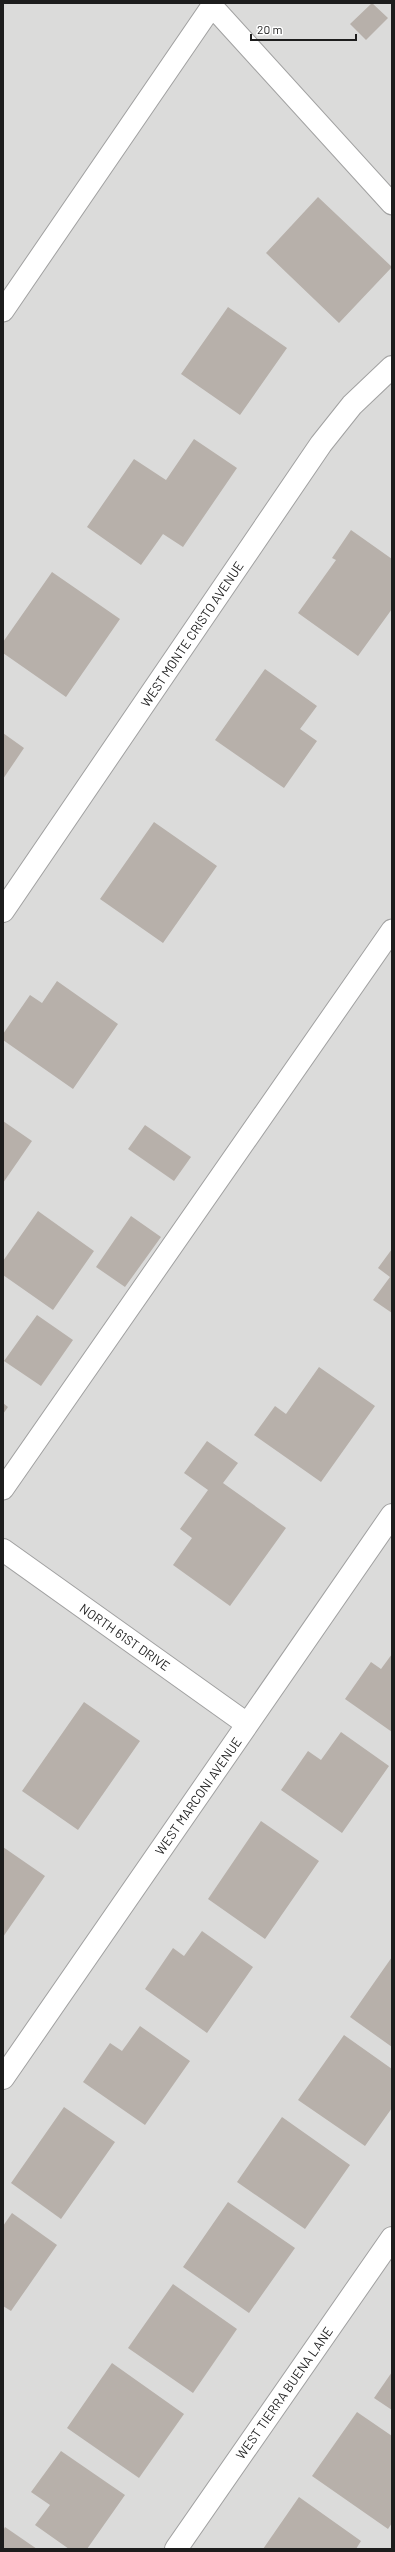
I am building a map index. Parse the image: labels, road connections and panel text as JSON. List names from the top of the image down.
{
  "streets": {
    "street": [
      "WEST MONTE CRISTO AVENUE",
      "NORTH 61ST DRIVE",
      "WEST MARCONI AVENUE",
      "WEST TIERRA BUENA LANE"
    ]
  },
  "crossings": [
    ["NORTH 61ST DRIVE", "WEST MARCONI AVENUE"]
  ],
  "scale_bar": "20 m"
}
